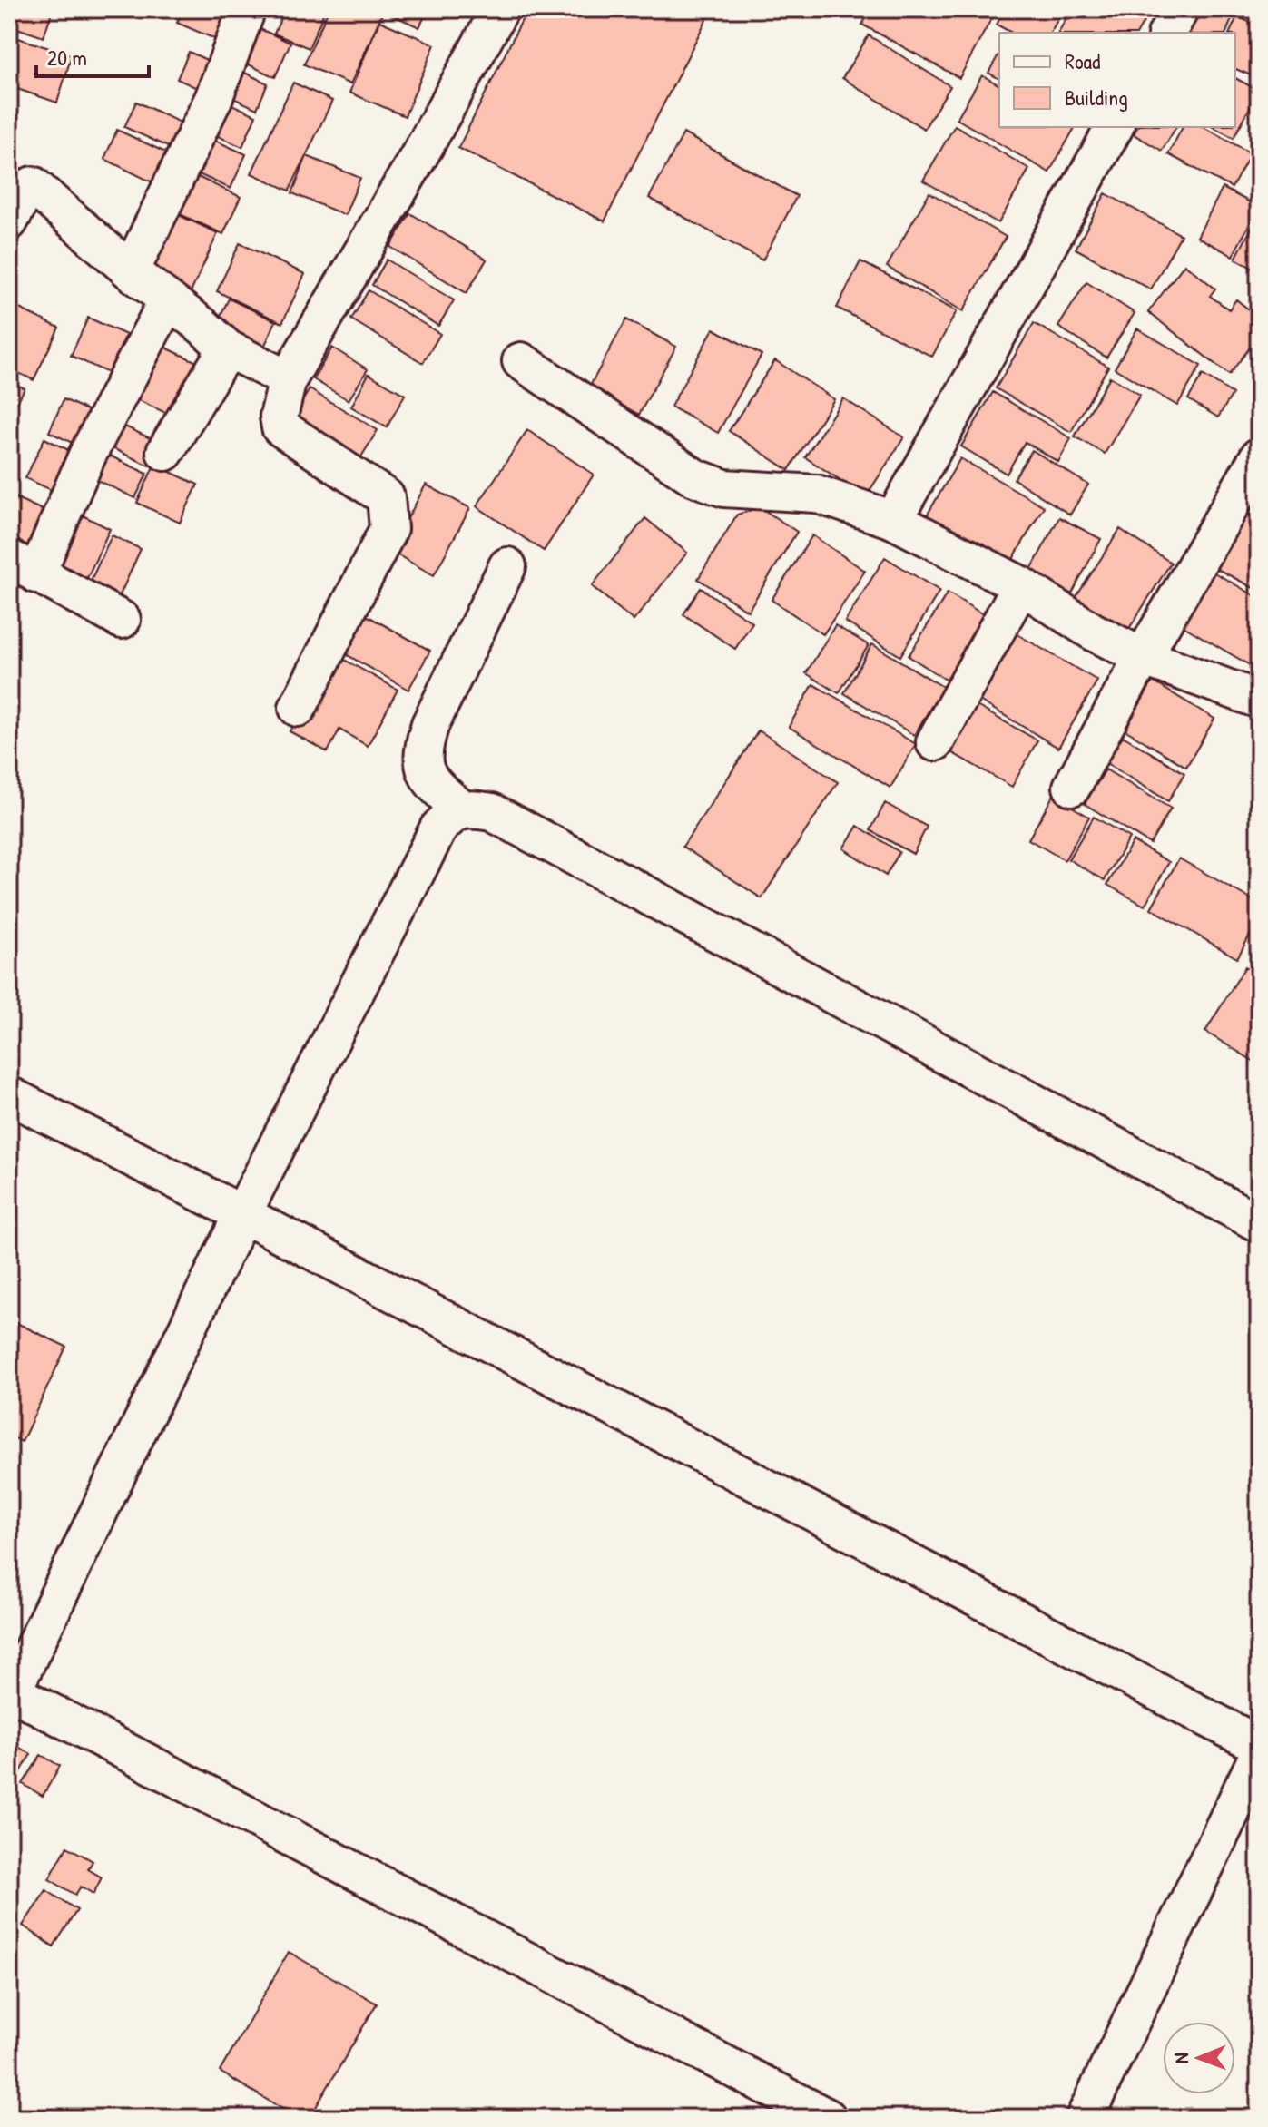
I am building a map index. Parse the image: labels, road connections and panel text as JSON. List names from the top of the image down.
{
  "legend": ["Road", "Building"],
  "scale_bar": "20 m",
  "north": "left"
}
